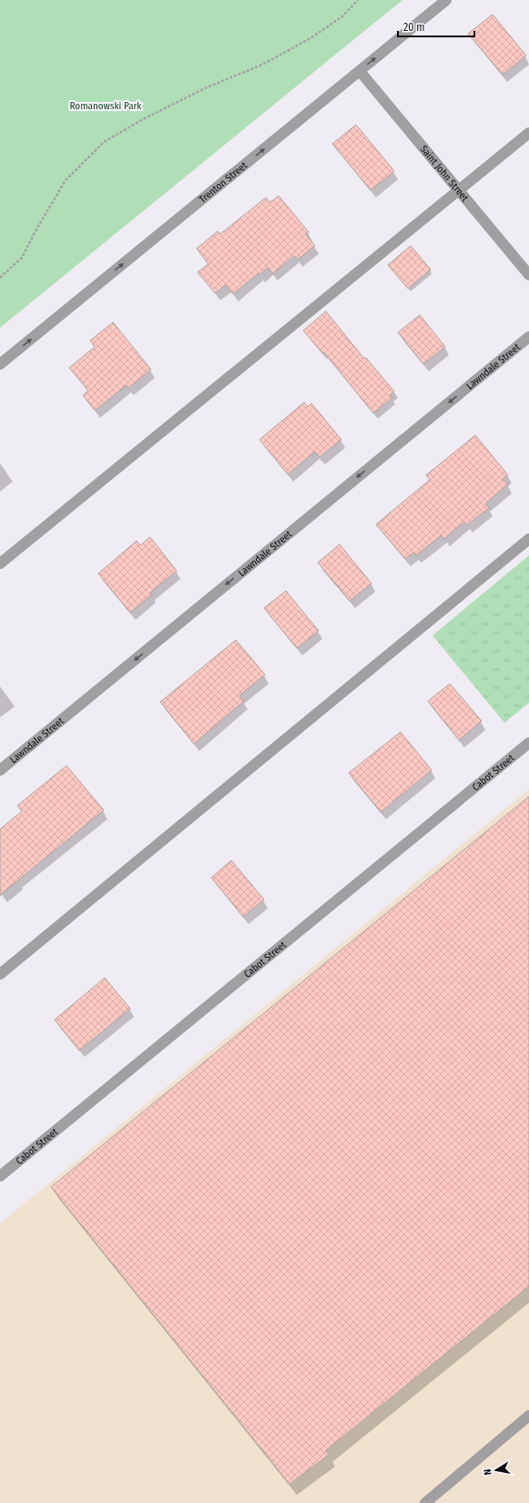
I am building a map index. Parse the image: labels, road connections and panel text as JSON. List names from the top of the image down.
{
  "streets": {
    "street": [
      "Saint John Street",
      "Trenton Street",
      "Lawndale Street",
      "Cabot Street"
    ]
  },
  "crossings": [
    ["Saint John Street", "Trenton Street"]
  ],
  "one_way": ["Trenton Street", "Lawndale Street"],
  "parks": ["Romanowski Park"],
  "scale_bar": "20 m",
  "north": "left"
}
